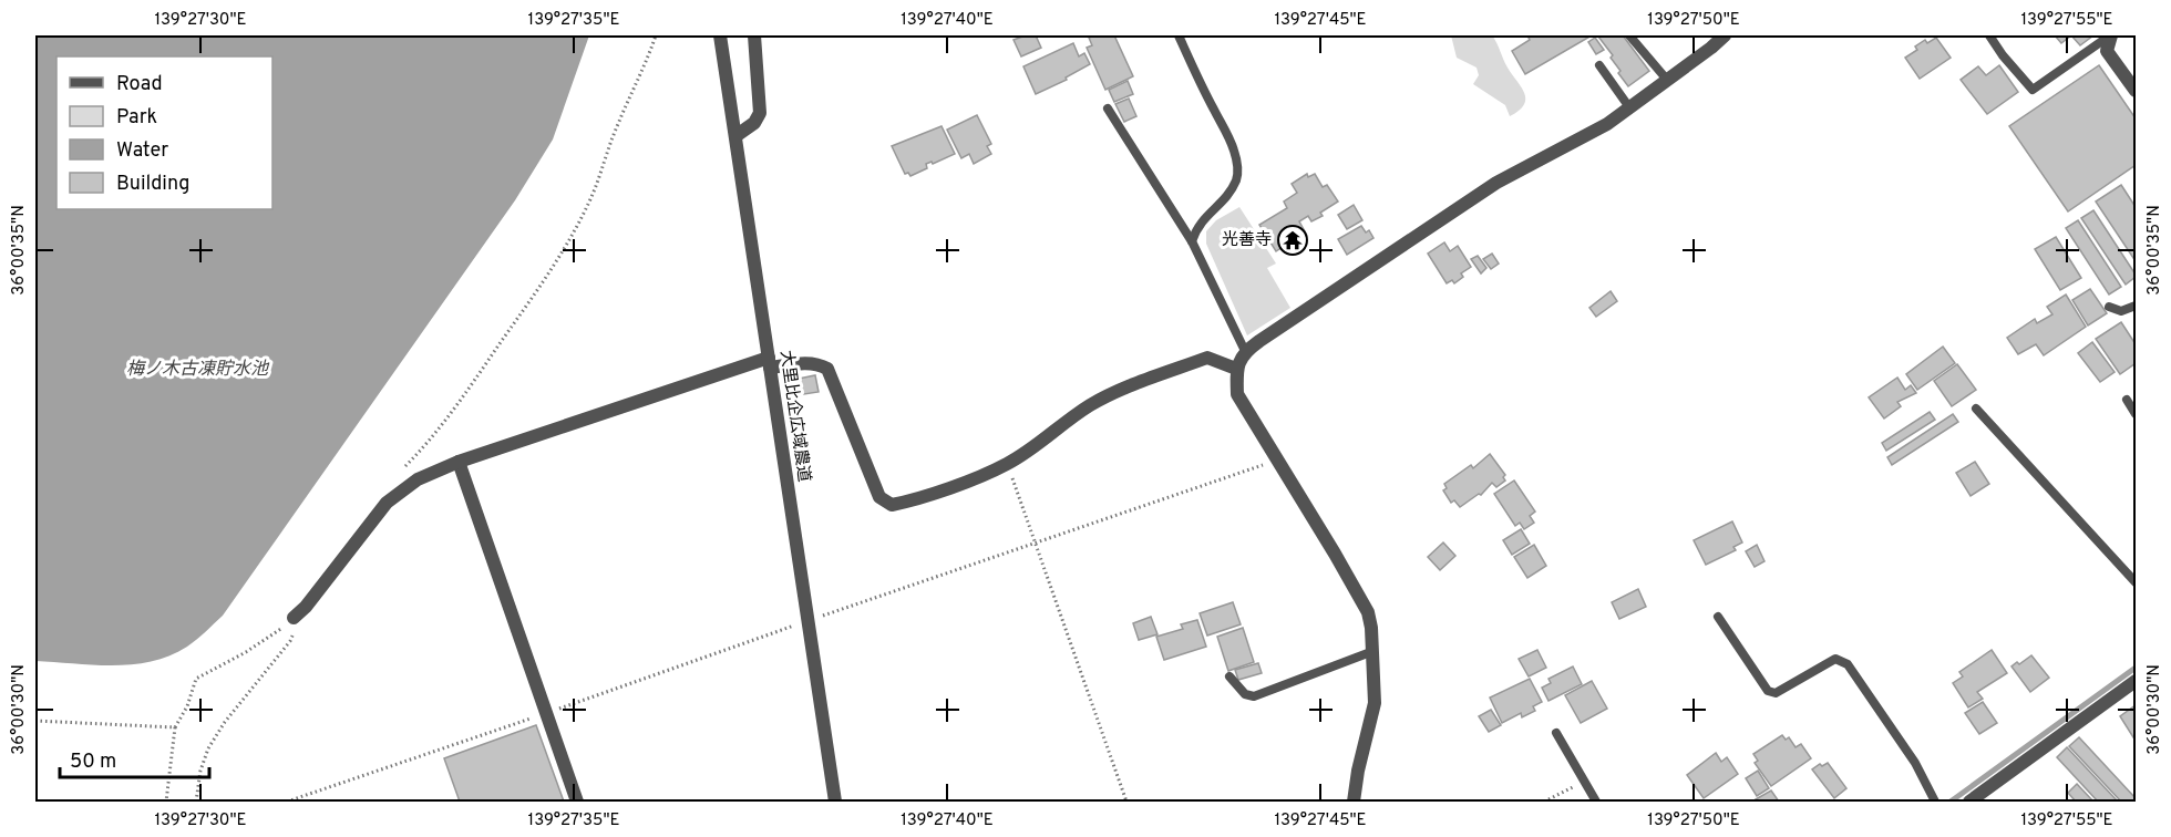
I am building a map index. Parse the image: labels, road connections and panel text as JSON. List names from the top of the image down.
{
  "streets": {
    "street": ["大里比企広域農道"]
  },
  "water": ["梅ノ木古凍貯水池"],
  "places": {
    "temple": ["光善寺"]
  },
  "legend": [
    "Road",
    "Park",
    "Water",
    "Building"
  ],
  "scale_bar": "50 m",
  "coordinates": [
    "139°27'30\"E",
    "139°27'35\"E",
    "139°27'40\"E",
    "139°27'45\"E",
    "139°27'50\"E",
    "139°27'55\"E",
    "36°00'35\"N",
    "36°00'30\"N"
  ]
}
